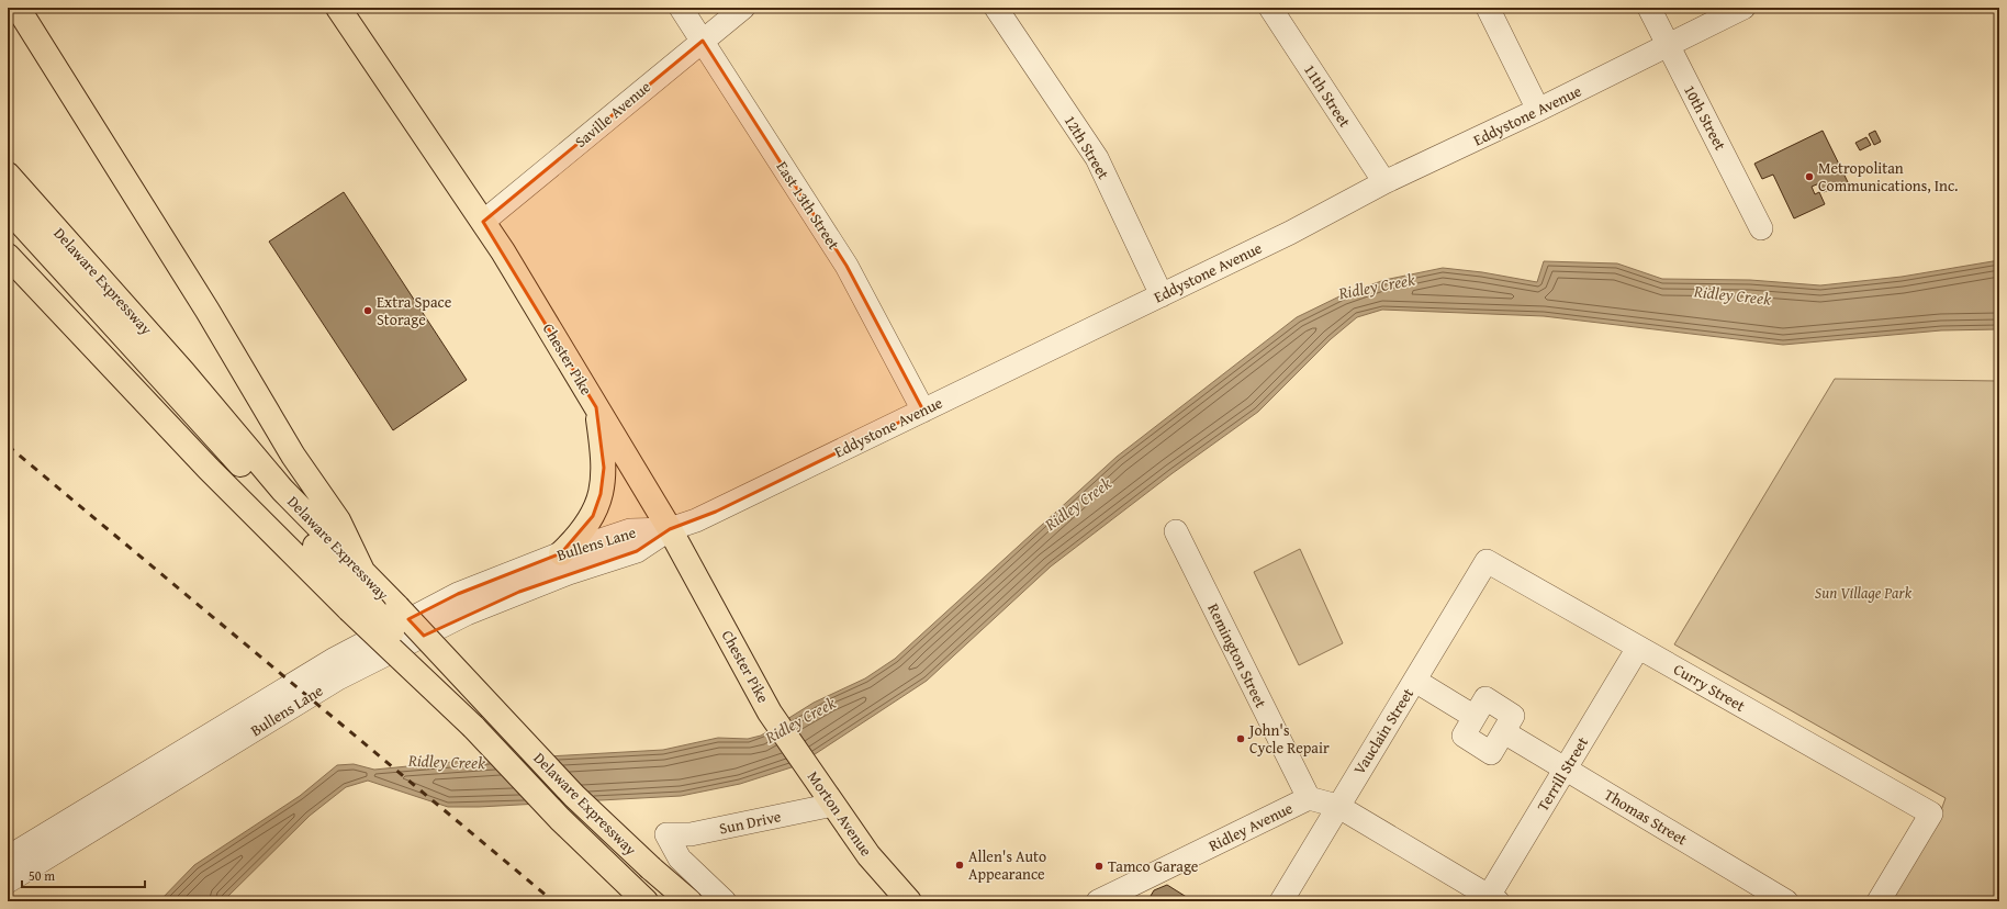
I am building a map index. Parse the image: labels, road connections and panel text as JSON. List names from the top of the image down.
{
  "streets": {
    "main road": ["Delaware Expressway", "Chester Pike", "Morton Avenue"],
    "street": [
      "11th Street",
      "Saville Avenue",
      "Eddystone Avenue",
      "10th Street",
      "12th Street",
      "East 13th Street",
      "Bullens Lane",
      "Remington Street",
      "Curry Street",
      "Vauclain Street",
      "Terrill Street",
      "Thomas Street",
      "Sun Drive",
      "Ridley Avenue"
    ]
  },
  "crossings": [
    ["11th Street", "Eddystone Avenue"],
    ["Saville Avenue", "East 13th Street"],
    ["Saville Avenue", "Chester Pike"],
    ["Eddystone Avenue", "10th Street"],
    ["Eddystone Avenue", "12th Street"],
    ["Eddystone Avenue", "East 13th Street"],
    ["Eddystone Avenue", "Chester Pike"],
    ["Eddystone Avenue", "Bullens Lane"],
    ["Chester Pike", "Bullens Lane"],
    ["Chester Pike", "Morton Avenue"],
    ["Remington Street", "Ridley Avenue"],
    ["Curry Street", "Vauclain Street"],
    ["Curry Street", "Terrill Street"],
    ["Vauclain Street", "Thomas Street"],
    ["Terrill Street", "Thomas Street"],
    ["Morton Avenue", "Sun Drive"]
  ],
  "water": ["Ridley Creek"],
  "parks": ["Sun Village Park"],
  "places": [
    "Metropolitan Communications, Inc.",
    "Extra Space Storage",
    "John's Cycle Repair",
    "Allen's Auto Appearance",
    "Tamco Garage"
  ],
  "scale_bar": "50 m"
}
